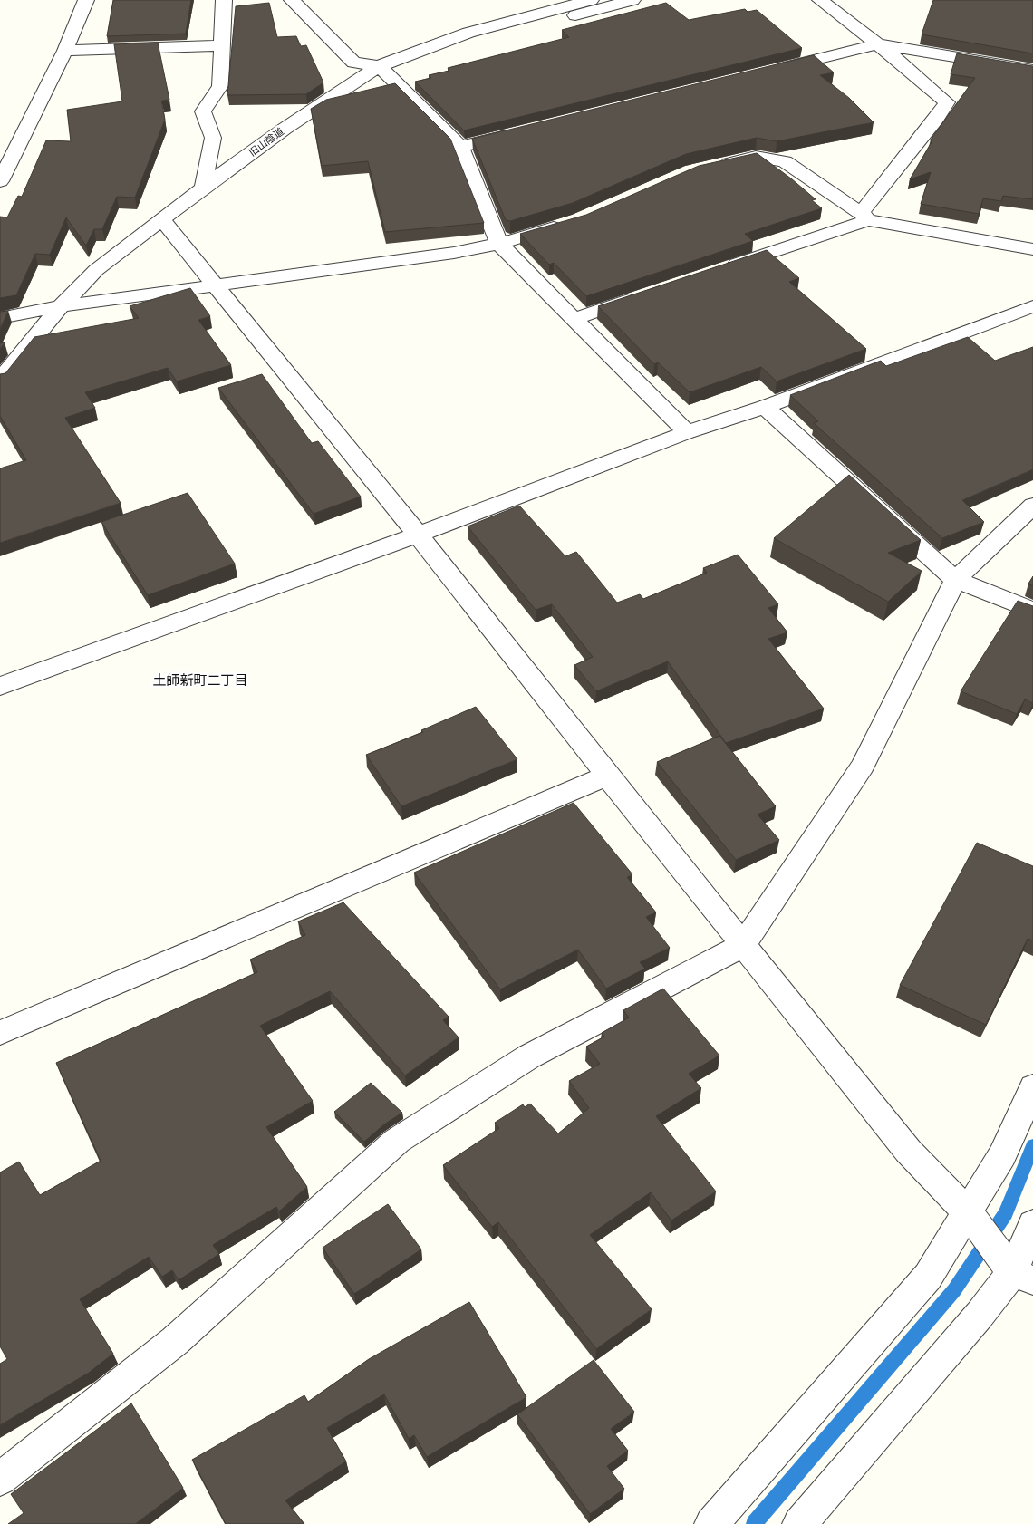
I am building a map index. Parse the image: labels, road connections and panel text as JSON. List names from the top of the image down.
{
  "streets": {
    "street": ["旧山陰道"]
  },
  "districts": ["土師新町二丁目"]
}
